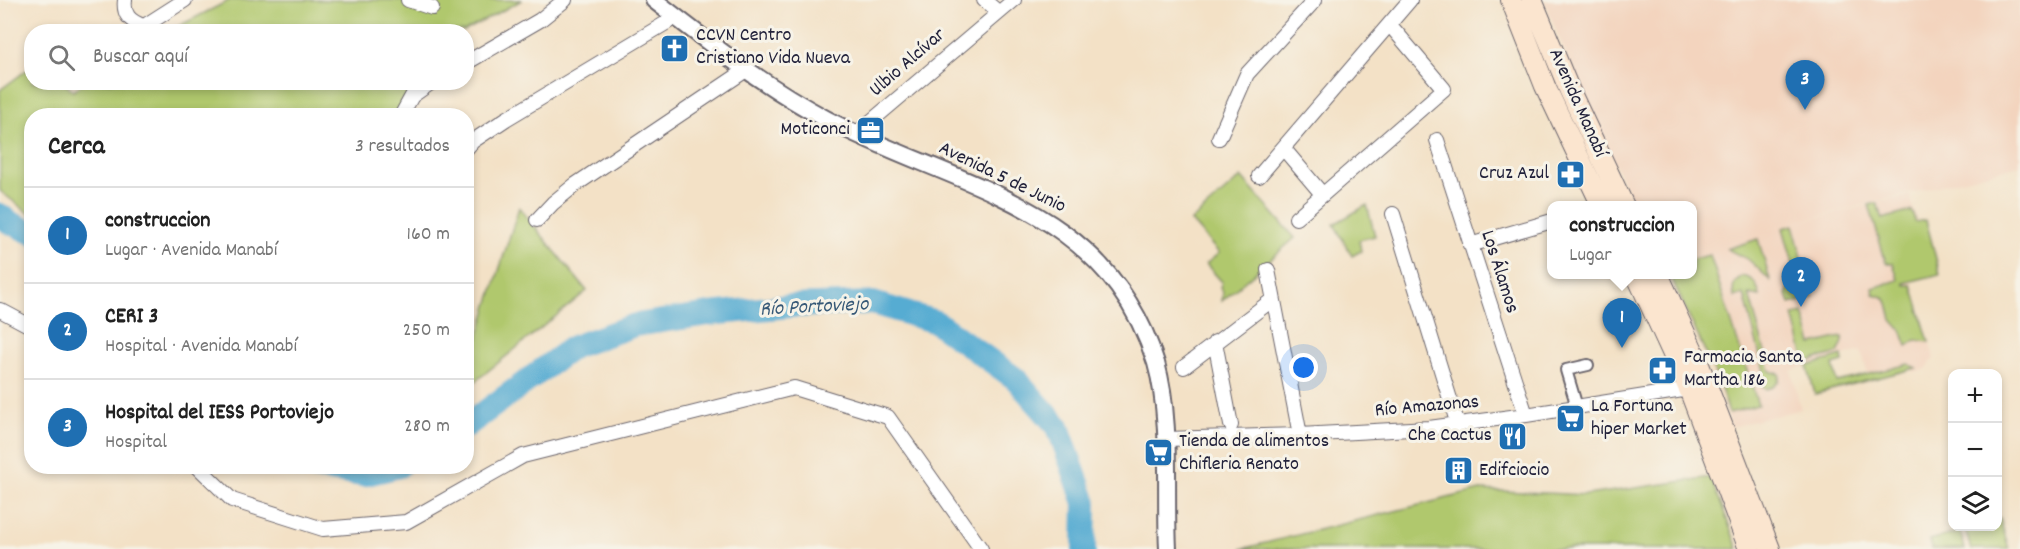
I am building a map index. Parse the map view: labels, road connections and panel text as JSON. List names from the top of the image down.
{
  "streets": {
    "main road": ["Avenida Manabí"],
    "street": [
      "Ulbio Alcívar",
      "Avenida 5 de Junio",
      "Los Álamos",
      "Río Amazonas"
    ]
  },
  "crossings": [
    ["Ulbio Alcívar", "Avenida 5 de Junio"],
    ["Avenida 5 de Junio", "Río Amazonas"],
    ["Los Álamos", "Río Amazonas"]
  ],
  "water": ["Río Portoviejo"],
  "places": {
    "church": ["CCVN Centro Cristiano Vida Nueva"],
    "office": ["Moticonci"],
    "pharmacy": ["Cruz Azul", "Farmacia Santa Martha 186"],
    "supermarket": ["La Fortuna hiper Market", "Tienda de alimentos Chifleria Renato"],
    "restaurant": ["Che Cactus"],
    "building": ["Edifciocio"]
  },
  "page": {
    "search": "Buscar aquí",
    "pins": ["3", "2", "1"],
    "heading": ["Cerca", "3 resultados"],
    "list": [
      {
        "mark": "1",
        "name": "construccion",
        "note": "Lugar · Avenida Manabí",
        "value": "160 m"
      },
      {
        "mark": "2",
        "name": "CERI 3",
        "note": "Hospital · Avenida Manabí",
        "value": "250 m"
      },
      {
        "mark": "3",
        "name": "Hospital del IESS Portoviejo",
        "note": "Hospital",
        "value": "280 m"
      }
    ],
    "popup": ["construccion", "Lugar"],
    "map_buttons": ["+", "−"]
  }
}
